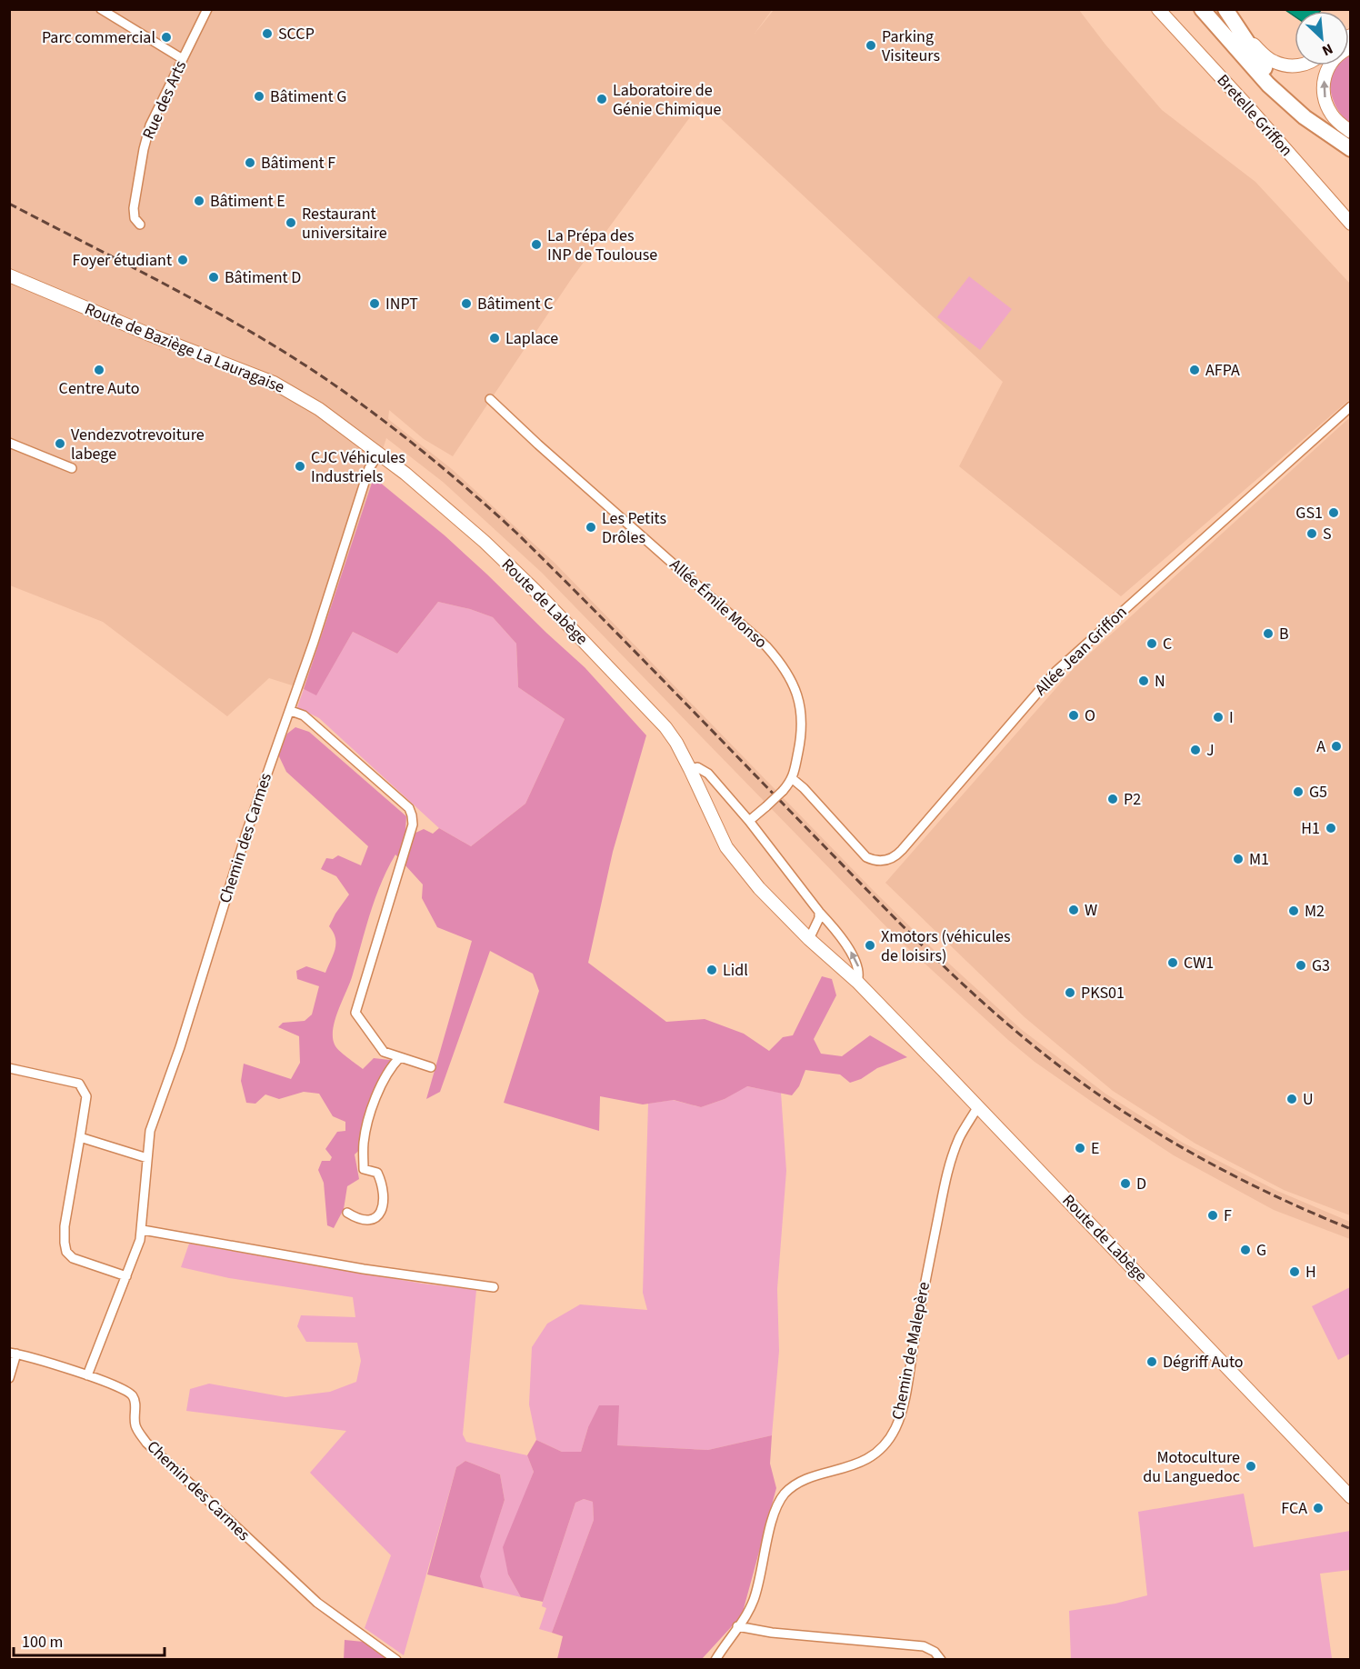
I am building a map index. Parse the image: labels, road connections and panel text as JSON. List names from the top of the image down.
{
  "streets": {
    "main road": ["Bretelle Griffon", "Route de Baziège La Lauragaise", "Route de Labège"],
    "street": [
      "Rue des Arts",
      "Allée Émile Monso",
      "Allée Jean Griffon",
      "Chemin des Carmes",
      "Chemin de Malepère"
    ]
  },
  "crossings": [
    ["Route de Baziège La Lauragaise", "Route de Labège"],
    ["Route de Baziège La Lauragaise", "Chemin des Carmes"],
    ["Route de Labège", "Chemin des Carmes"],
    ["Route de Labège", "Chemin de Malepère"],
    ["Allée Émile Monso", "Allée Jean Griffon"]
  ],
  "places": [
    "SCCP",
    "Parc commercial",
    "Parking Visiteurs",
    "Bâtiment G",
    "Laboratoire de Génie Chimique",
    "Bâtiment F",
    "Bâtiment E",
    "Restaurant universitaire",
    "La Prépa des INP de Toulouse",
    "Foyer étudiant",
    "Bâtiment D",
    "INPT",
    "Bâtiment C",
    "Laplace",
    "Centre Auto",
    "AFPA",
    "Vendezvotrevoiture labege",
    "CJC Véhicules Industriels",
    "GS1",
    "Les Petits Drôles",
    "S",
    "B",
    "C",
    "N",
    "O",
    "I",
    "A",
    "J",
    "G5",
    "P2",
    "H1",
    "M1",
    "W",
    "M2",
    "Xmotors (véhicules de loisirs)",
    "CW1",
    "G3",
    "Lidl",
    "PKS01",
    "U",
    "E",
    "D",
    "F",
    "G",
    "H",
    "Dégriff Auto",
    "Motoculture du Languedoc",
    "FCA"
  ],
  "scale_bar": "100 m",
  "north": "bottom right"
}
